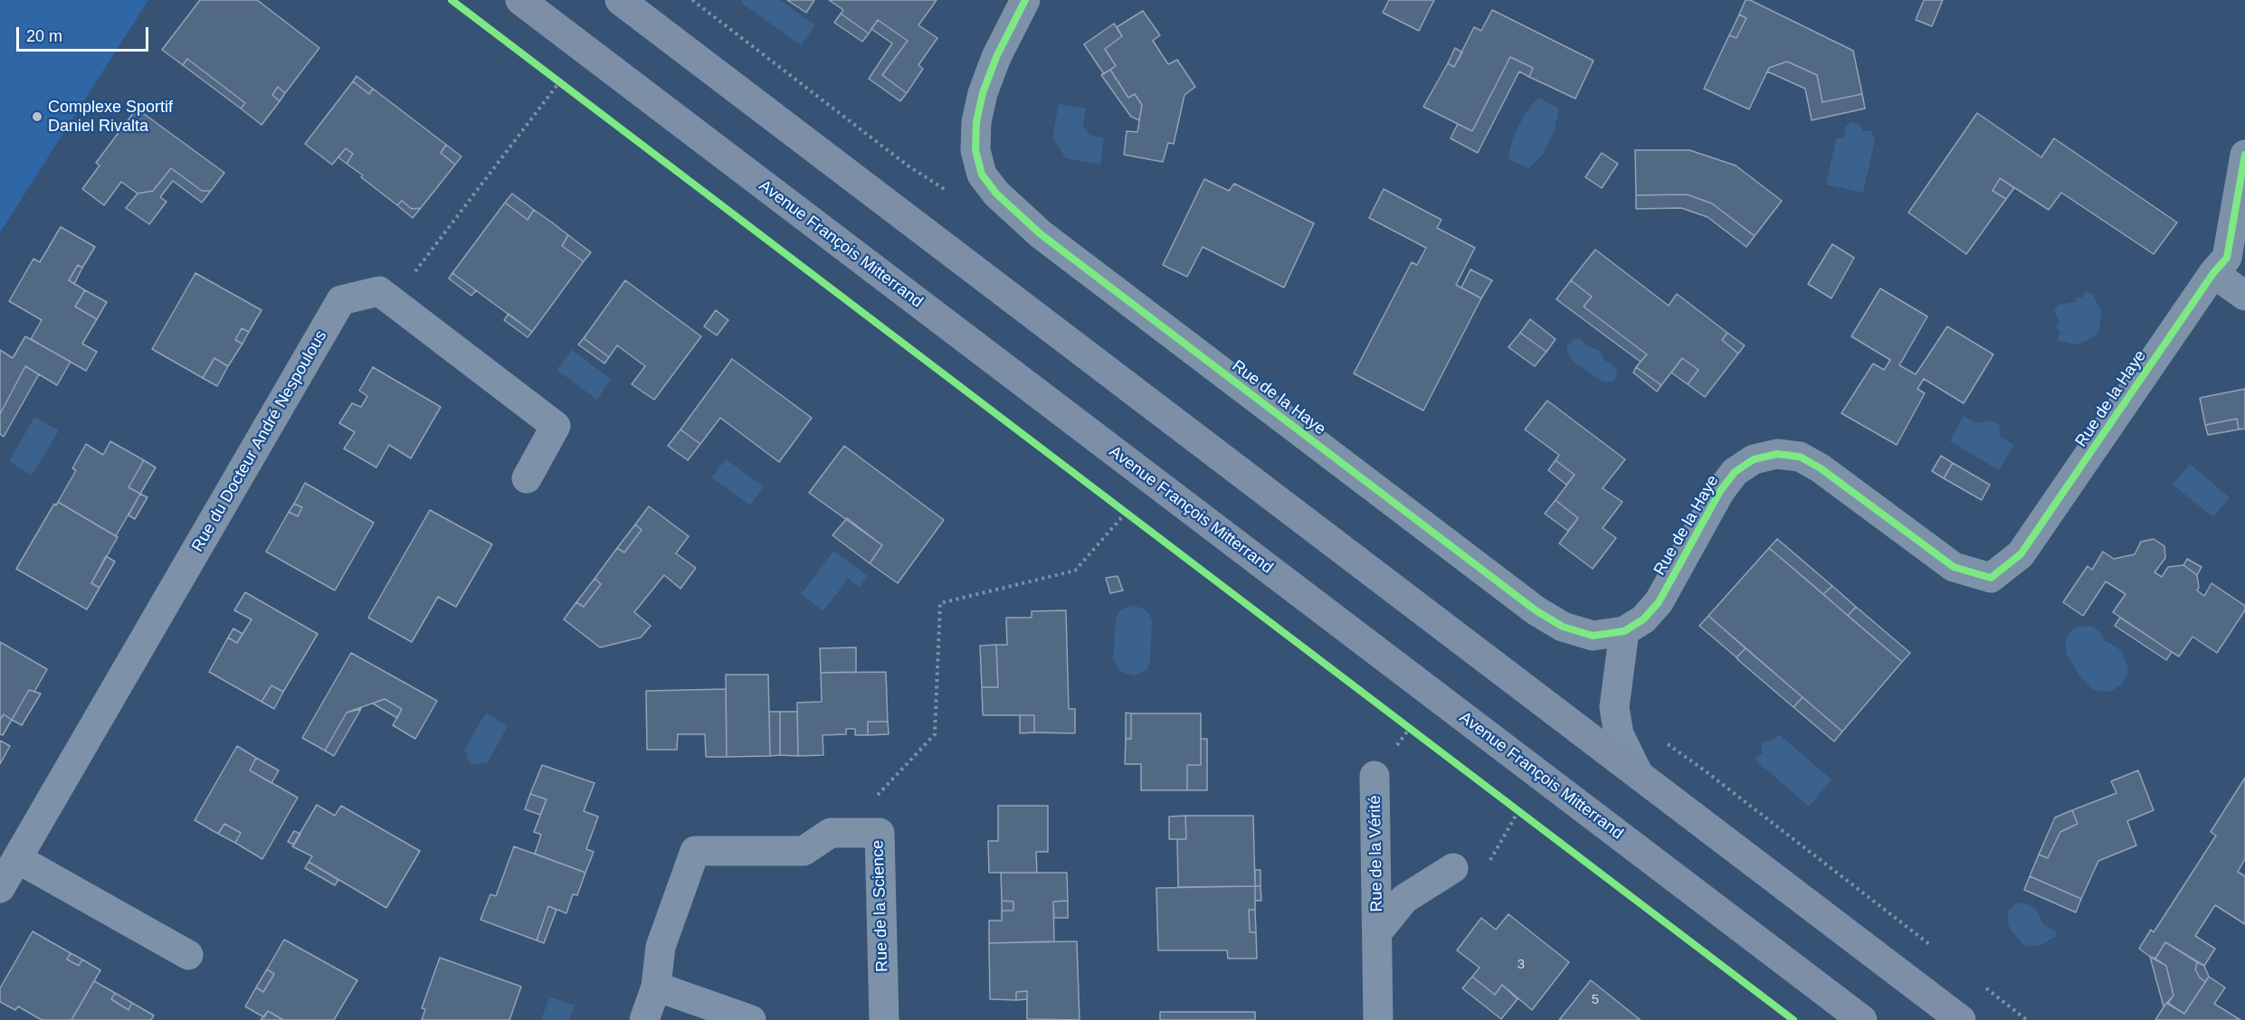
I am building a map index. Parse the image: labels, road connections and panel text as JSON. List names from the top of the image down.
{
  "streets": {
    "main road": ["Avenue François Mitterrand"],
    "street": [
      "Rue de la Haye",
      "Rue du Docteur André Nespoulous",
      "Rue de la Vérité",
      "Rue de la Science"
    ]
  },
  "places": ["Complexe Sportif Daniel Rivalta"],
  "house_numbers": ["3", "5"],
  "scale_bar": "20 m"
}
